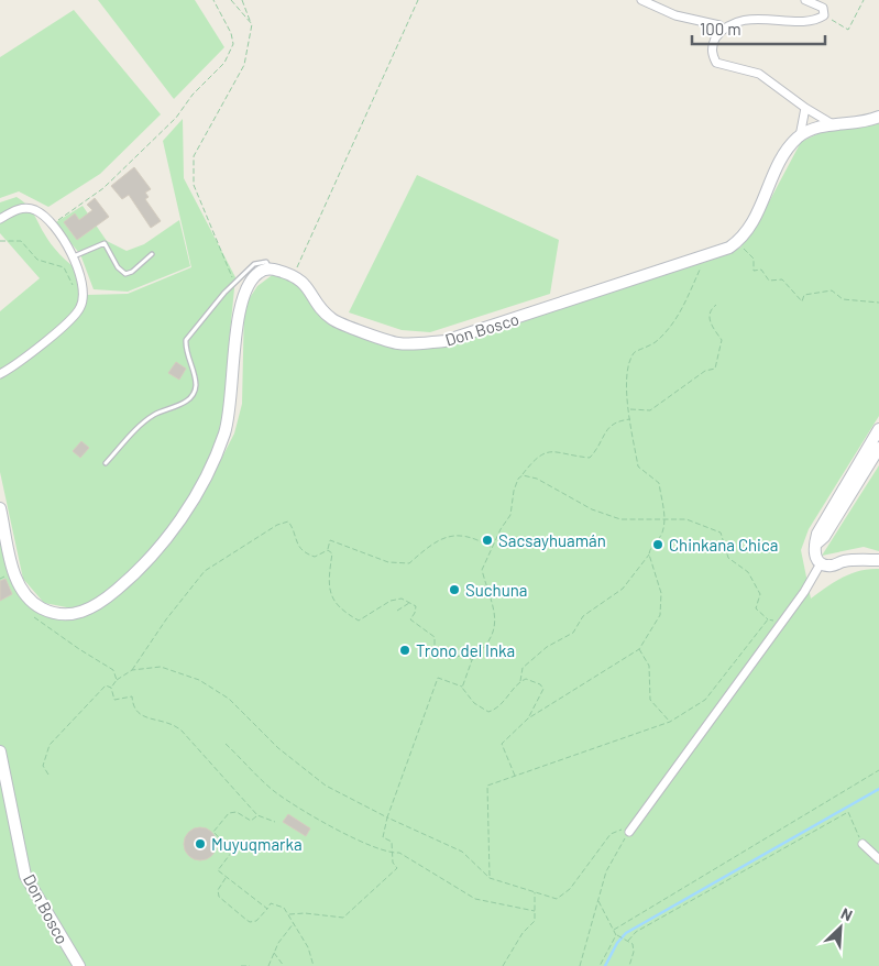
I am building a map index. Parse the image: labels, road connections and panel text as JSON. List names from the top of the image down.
{
  "streets": {
    "street": ["Don Bosco"]
  },
  "places": [
    "Sacsayhuamán",
    "Chinkana Chica",
    "Suchuna",
    "Trono del Inka",
    "Muyuqmarka"
  ],
  "scale_bar": "100 m",
  "north": "top right"
}
